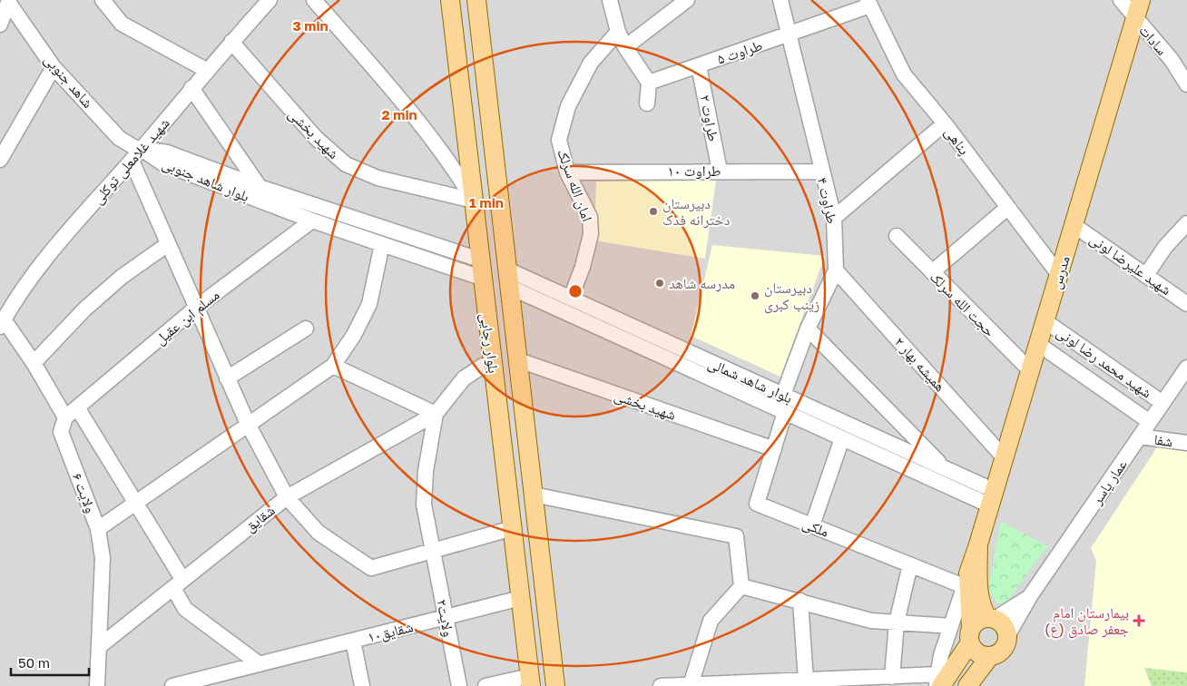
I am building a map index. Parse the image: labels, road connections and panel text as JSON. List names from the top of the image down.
{
  "streets": {
    "main road": ["مدرس", "بلوار رجایی"],
    "street": [
      "سادات",
      "طراوت ۵",
      "شاهد جنوبی",
      "طراوت ۲",
      "شهید بخشی",
      "پناهی",
      "شهید غلامعلی توکلی",
      "طراوت ۱۰",
      "بلوار شاهد جنوبی",
      "امان الله سرلک",
      "طراوت ۴",
      "شهید علیرضا لونی",
      "حجت الله سرلک",
      "مسلم ابن عقیل",
      "شهید محمد رضا لونی",
      "همیشه بهار ۲",
      "بلوار شاهد شمالی",
      "شفا",
      "عمار یاسر",
      "ولایت ۶",
      "شقایق",
      "ملکی",
      "ولایت۲",
      "شقایق۱۰"
    ]
  },
  "crossings": [
    ["سادات", "مدرس"],
    ["طراوت ۵", "طراوت ۲"],
    ["طراوت ۵", "پناهی"],
    ["طراوت ۵", "طراوت ۴"],
    ["شاهد جنوبی", "شهید غلامعلی توکلی"],
    ["شاهد جنوبی", "بلوار شاهد جنوبی"],
    ["طراوت ۲", "طراوت ۱۰"],
    ["شهید بخشی", "شهید غلامعلی توکلی"],
    ["شهید بخشی", "بلوار رجایی"],
    ["شهید بخشی", "ملکی"],
    ["پناهی", "مدرس"],
    ["شهید غلامعلی توکلی", "بلوار شاهد جنوبی"],
    ["طراوت ۱۰", "امان الله سرلک"],
    ["طراوت ۱۰", "طراوت ۴"],
    ["بلوار شاهد جنوبی", "مسلم ابن عقیل"],
    ["بلوار شاهد جنوبی", "بلوار رجایی"],
    ["امان الله سرلک", "بلوار شاهد شمالی"],
    ["طراوت ۴", "همیشه بهار ۲"],
    ["طراوت ۴", "بلوار شاهد شمالی"],
    ["شهید علیرضا لونی", "مدرس"],
    ["مدرس", "حجت الله سرلک"],
    ["مدرس", "شهید محمد رضا لونی"],
    ["مدرس", "همیشه بهار ۲"],
    ["مدرس", "بلوار شاهد شمالی"],
    ["مدرس", "عمار یاسر"],
    ["مدرس", "ملکی"],
    ["مسلم ابن عقیل", "ولایت ۶"],
    ["بلوار رجایی", "بلوار شاهد شمالی"],
    ["بلوار رجایی", "شقایق۱۰"],
    ["شهید محمد رضا لونی", "عمار یاسر"],
    ["بلوار شاهد شمالی", "ملکی"],
    ["شفا", "عمار یاسر"],
    ["ولایت ۶", "شقایق"],
    ["شقایق", "ولایت۲"],
    ["ولایت۲", "شقایق۱۰"]
  ],
  "places": {
    "other": ["دبیرستان دخترانه فدک", "مدرسه شاهد", "دبیرستان زینب کبری"],
    "health": ["بیمارستان امام جعفر صادق (ع)"]
  },
  "scale_bar": "50 m",
  "rings": ["3 min", "2 min", "1 min"]
}
